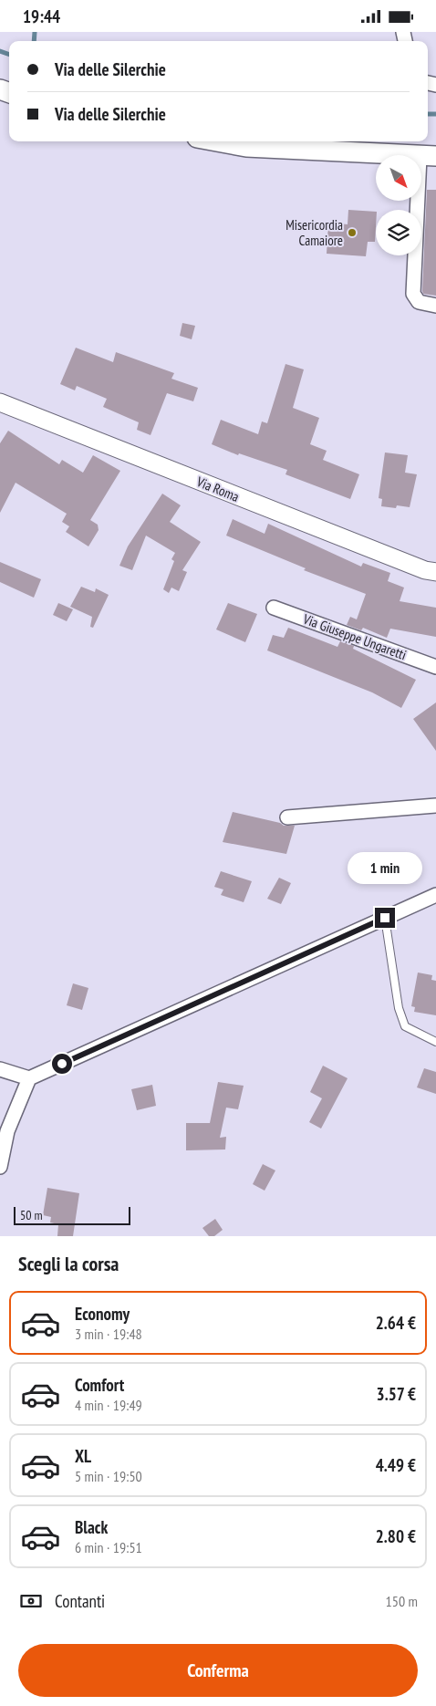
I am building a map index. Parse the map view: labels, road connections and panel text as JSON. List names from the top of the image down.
{
  "streets": {
    "street": ["Via Roma", "Via Giuseppe Ungaretti"]
  },
  "places": ["Misericordia Camaiore"],
  "scale_bar": "50 m",
  "north": "bottom right",
  "page": {
    "status": "19:44",
    "banner": ["Via delle Silerchie", "Via delle Silerchie"],
    "bubble": "1 min",
    "scale": "50 m",
    "heading": "Scegli la corsa",
    "list": [
      {
        "name": "Economy",
        "note": "3 min · 19:48",
        "value": "2.64 €"
      },
      {
        "name": "Comfort",
        "note": "4 min · 19:49",
        "value": "3.57 €"
      },
      {
        "name": "XL",
        "note": "5 min · 19:50",
        "value": "4.49 €"
      },
      {
        "name": "Black",
        "note": "6 min · 19:51",
        "value": "2.80 €"
      }
    ],
    "pay": ["Contanti", "150 m"],
    "buttons": "Conferma"
  }
}
